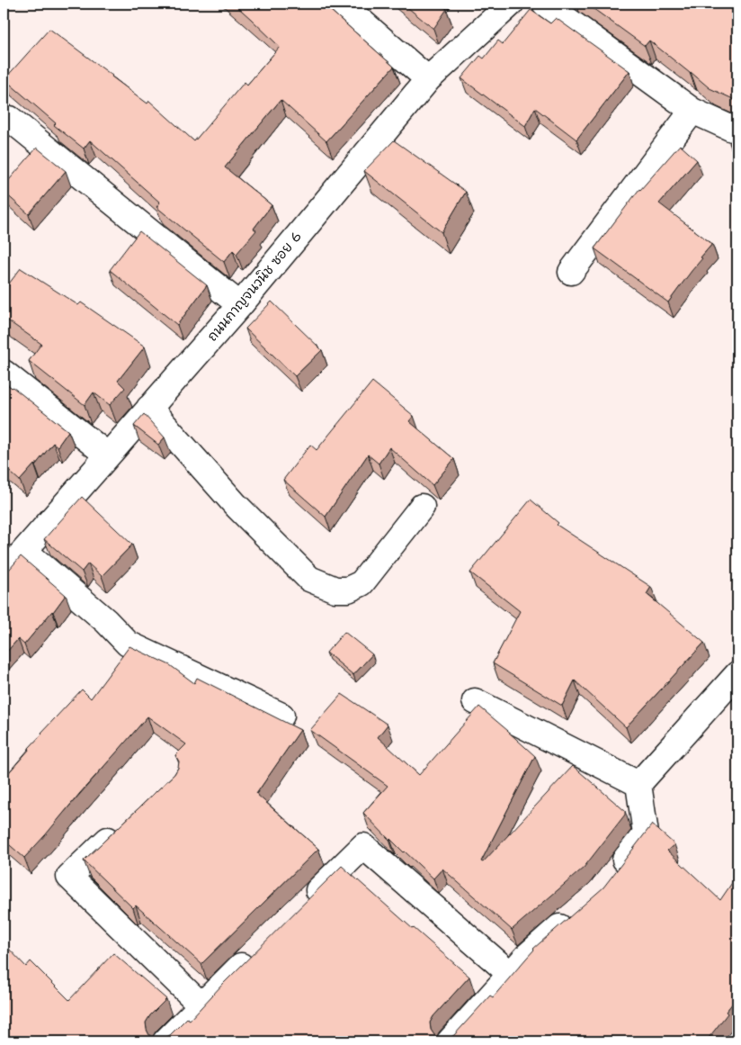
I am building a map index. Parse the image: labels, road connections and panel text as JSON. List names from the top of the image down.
{
  "streets": {
    "street": ["ถนนกาญจนวนิช ซอย 6"]
  }
}
